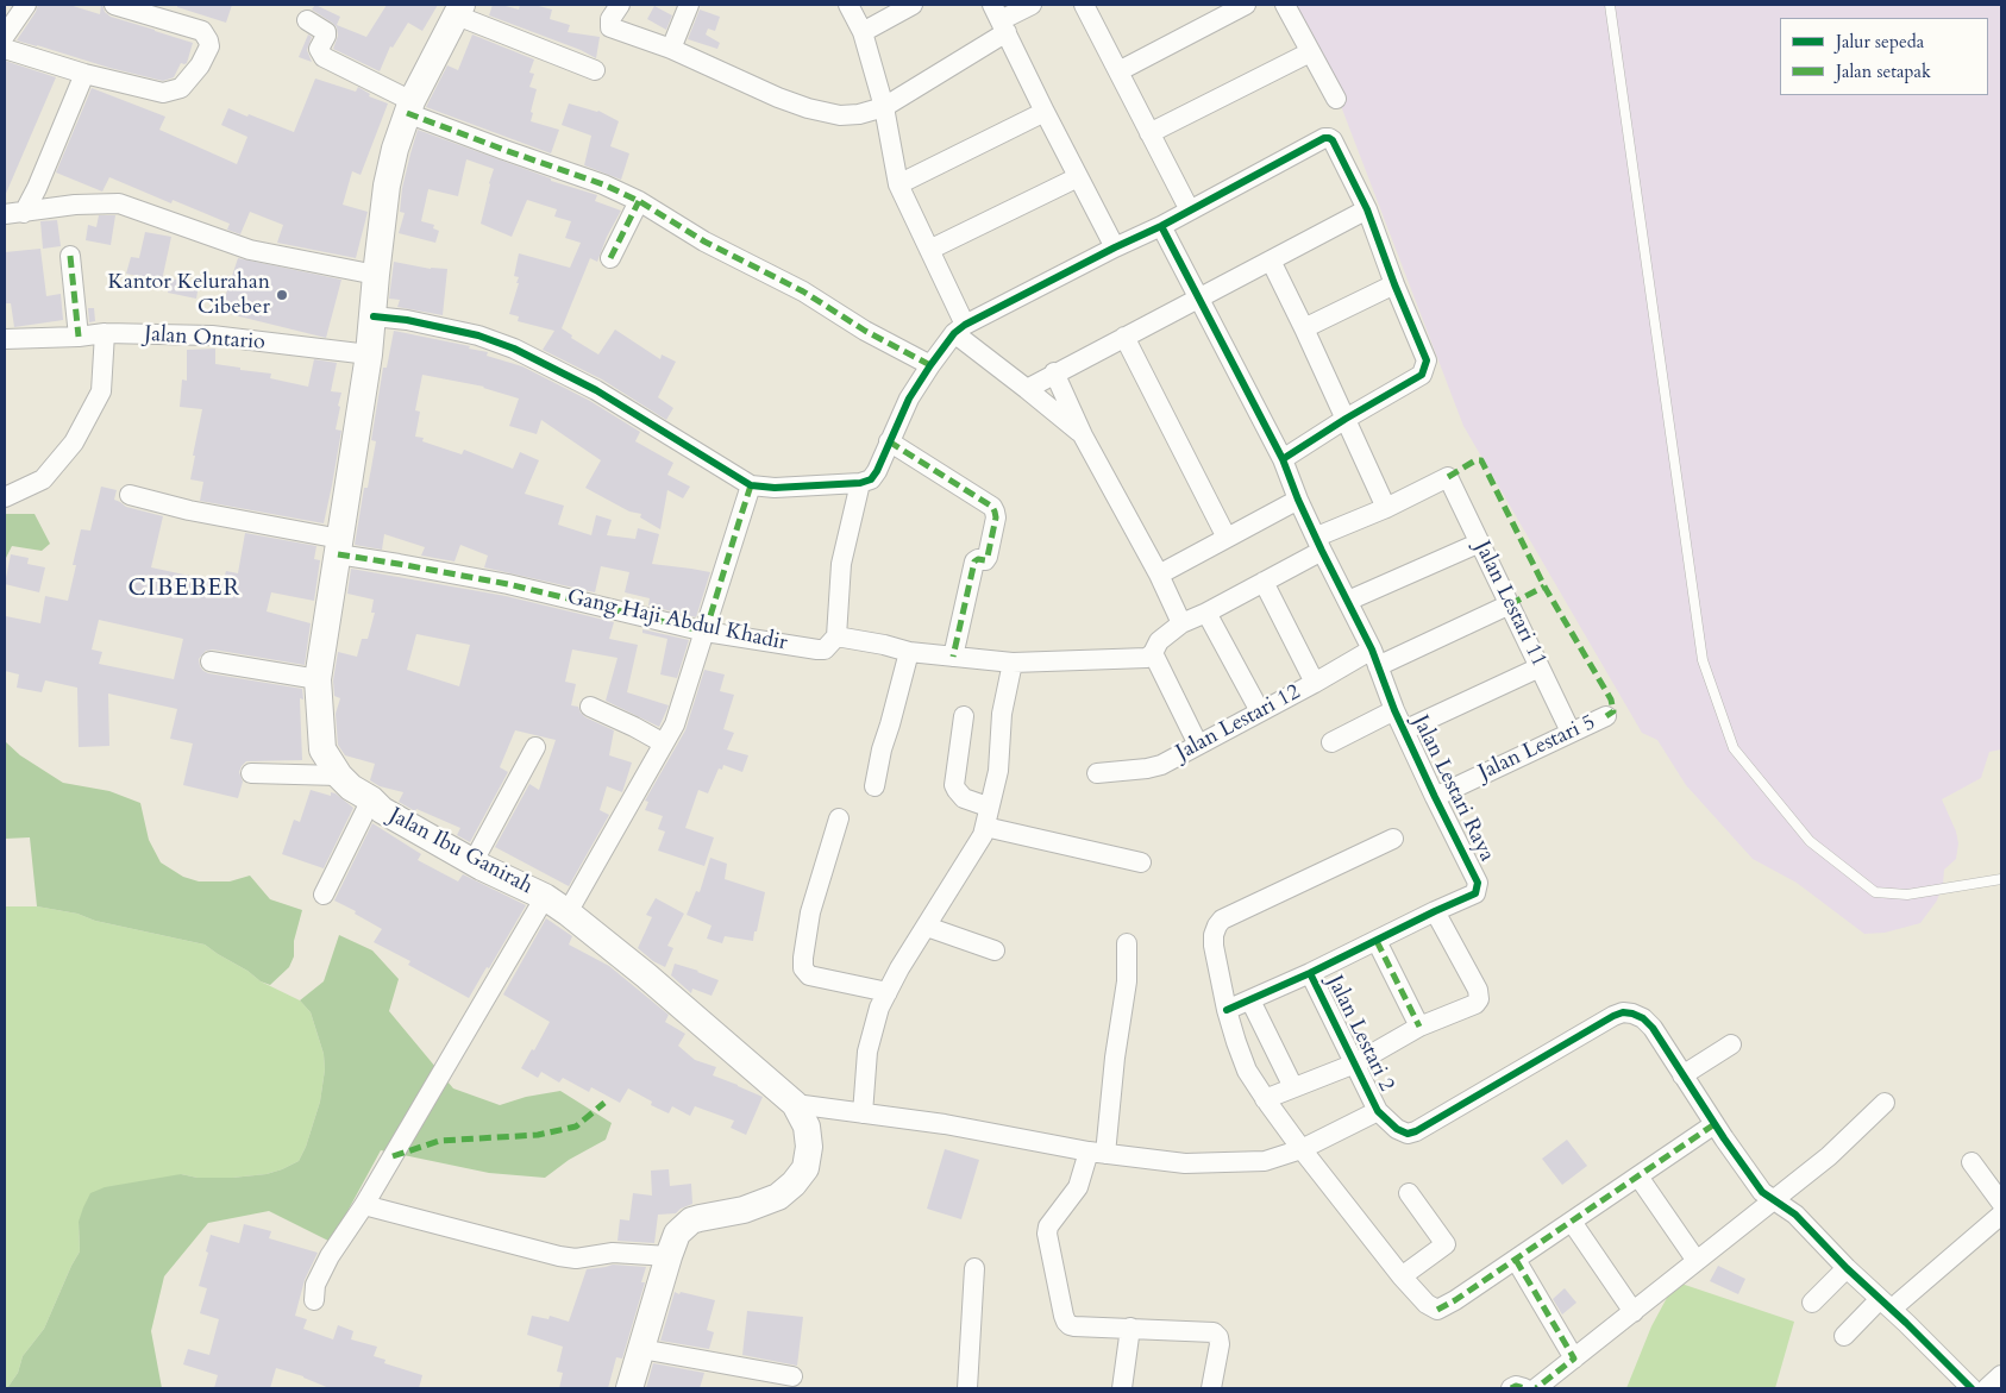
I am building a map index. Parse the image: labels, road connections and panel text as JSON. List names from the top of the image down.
{
  "streets": {
    "main road": ["Jalan Ibu Ganirah"],
    "street": [
      "Jalan Ontario",
      "Jalan Lestari 11",
      "Gang Haji Abdul Khadir",
      "Jalan Lestari 12",
      "Jalan Lestari 5",
      "Jalan Lestari Raya",
      "Jalan Lestari 2"
    ]
  },
  "crossings": [
    ["Jalan Ontario", "Jalan Ibu Ganirah"],
    ["Jalan Lestari 11", "Jalan Lestari 12"],
    ["Jalan Lestari 11", "Jalan Lestari 5"],
    ["Gang Haji Abdul Khadir", "Jalan Ibu Ganirah"],
    ["Jalan Lestari 12", "Jalan Lestari Raya"],
    ["Jalan Lestari 5", "Jalan Lestari Raya"],
    ["Jalan Lestari Raya", "Jalan Lestari 2"]
  ],
  "districts": ["CIBEBER"],
  "places": ["Kantor Kelurahan Cibeber"],
  "legend": ["Jalur sepeda", "Jalan setapak"]
}
